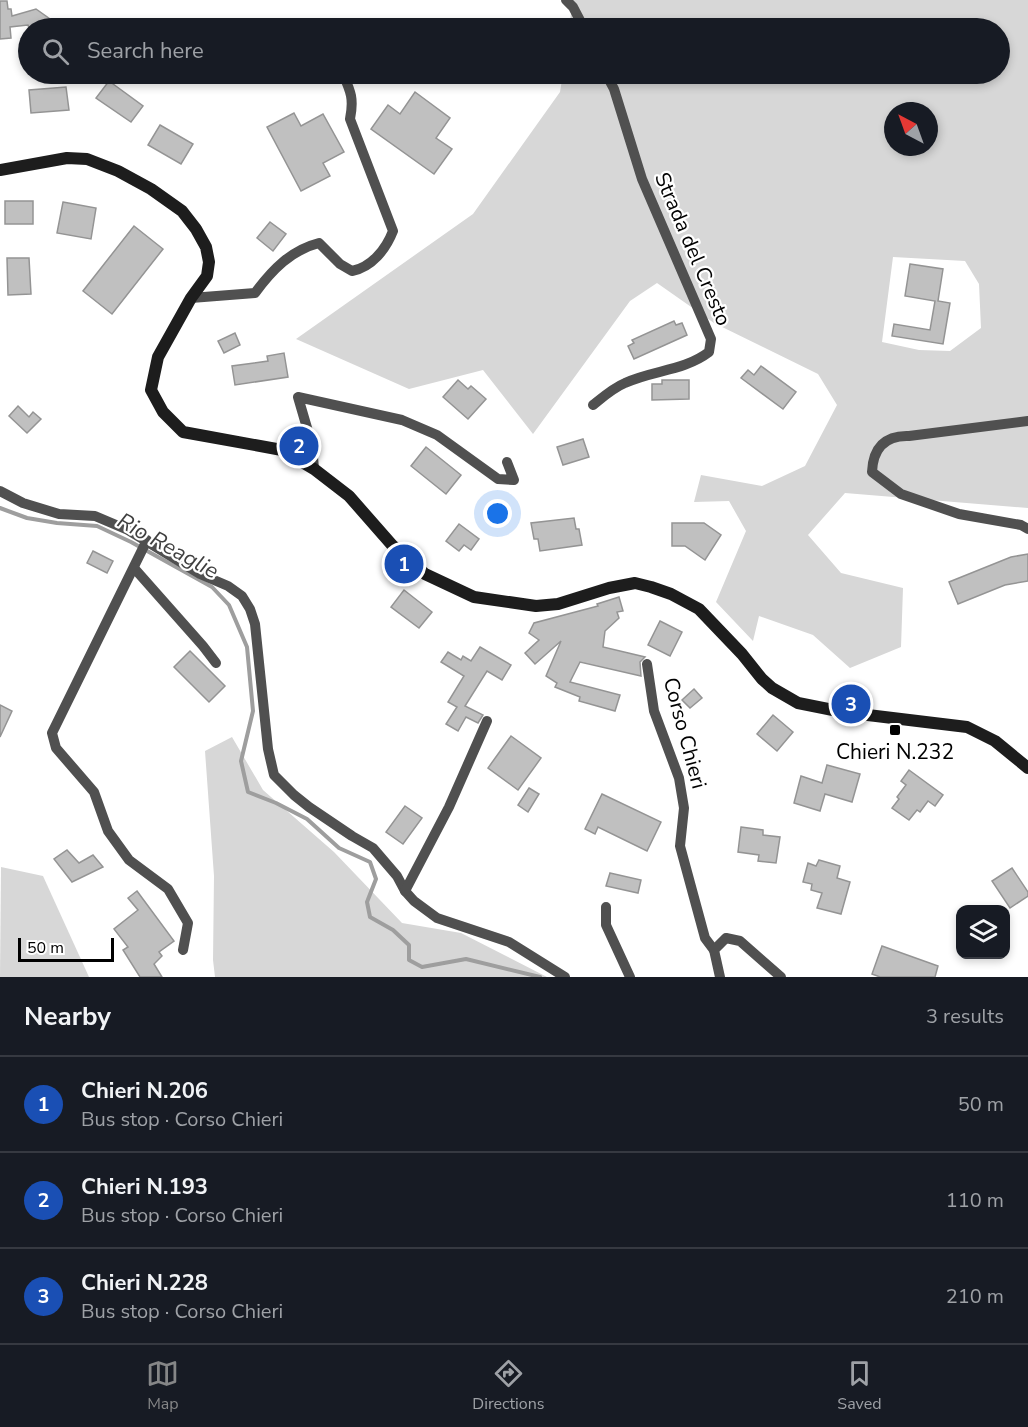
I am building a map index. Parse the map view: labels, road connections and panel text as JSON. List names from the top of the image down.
{
  "streets": {
    "street": ["Strada del Cresto", "Corso Chieri"]
  },
  "water": ["Rio Reaglie"],
  "places": {
    "transit": ["Chieri N.232"]
  },
  "scale_bar": "50 m",
  "north": "top left",
  "page": {
    "search": "Search here",
    "pins": ["2", "1", "3"],
    "scale": "50 m",
    "heading": ["Nearby", "3 results"],
    "list": [
      {
        "mark": "1",
        "name": "Chieri N.206",
        "note": "Bus stop · Corso Chieri",
        "value": "50 m"
      },
      {
        "mark": "2",
        "name": "Chieri N.193",
        "note": "Bus stop · Corso Chieri",
        "value": "110 m"
      },
      {
        "mark": "3",
        "name": "Chieri N.228",
        "note": "Bus stop · Corso Chieri",
        "value": "210 m"
      }
    ],
    "nav": ["Map", "Directions", "Saved"]
  }
}
